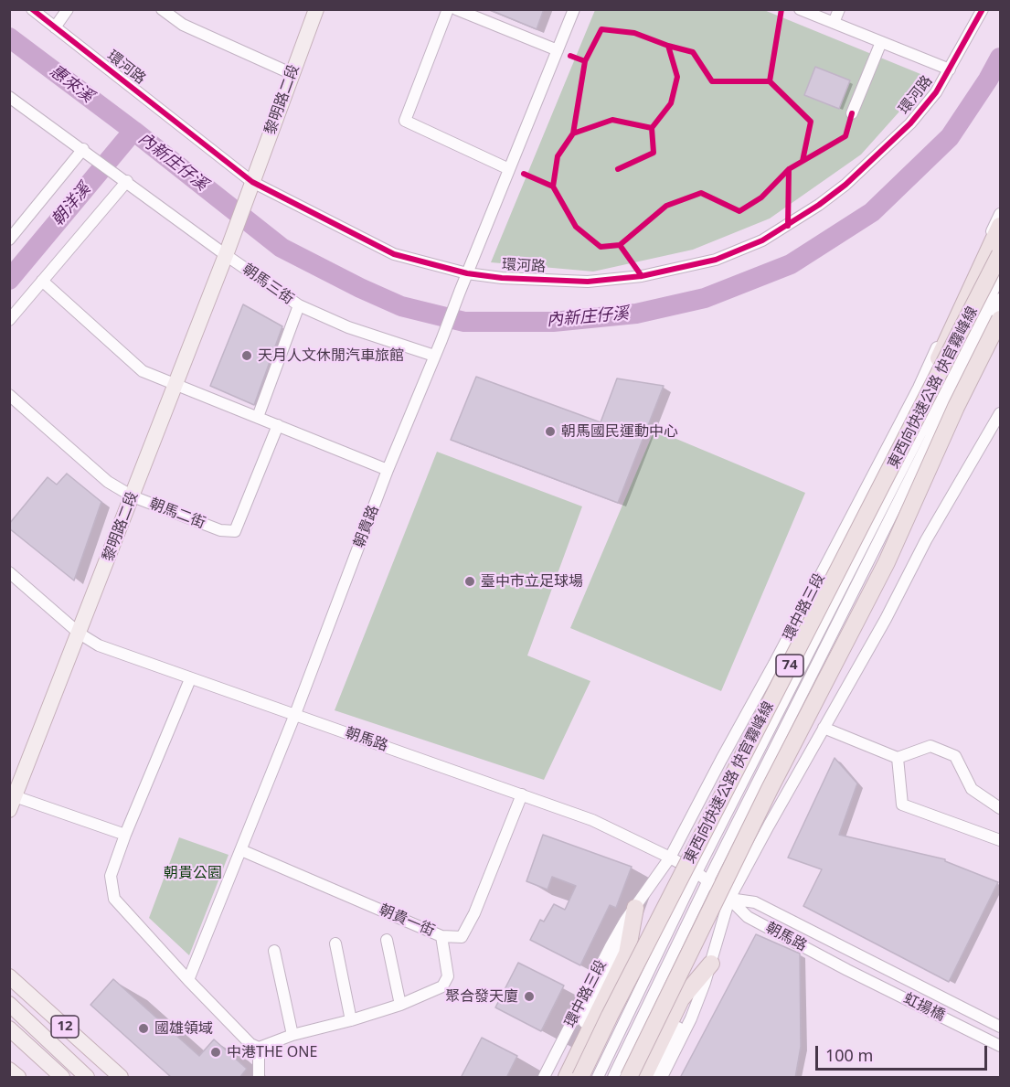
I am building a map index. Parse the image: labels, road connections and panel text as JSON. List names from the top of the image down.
{
  "streets": {
    "highway": ["東西向快速公路 快官霧峰線", "74"],
    "main road": ["黎明路二段", "12"],
    "street": [
      "環河路",
      "朝馬三街",
      "朝馬二街",
      "朝貴路",
      "環中路三段",
      "朝馬路",
      "朝貴一街",
      "虹揚橋"
    ]
  },
  "crossings": [
    ["環河路", "黎明路二段"],
    ["環河路", "朝貴路"],
    ["黎明路二段", "朝馬三街"],
    ["黎明路二段", "朝馬二街"],
    ["黎明路二段", "朝馬路"],
    ["朝馬三街", "朝貴路"],
    ["朝貴路", "朝馬路"],
    ["環中路三段", "朝馬路"],
    ["朝馬路", "朝貴一街"],
    ["朝馬路", "虹揚橋"]
  ],
  "water": ["惠來溪", "內新庄仔溪", "朝洋溪"],
  "parks": ["朝貴公園"],
  "places": [
    "天月人文休閒汽車旅館",
    "朝馬國民運動中心",
    "臺中市立足球場",
    "聚合發天廈",
    "國雄領域",
    "中港THE ONE"
  ],
  "scale_bar": "100 m"
}
